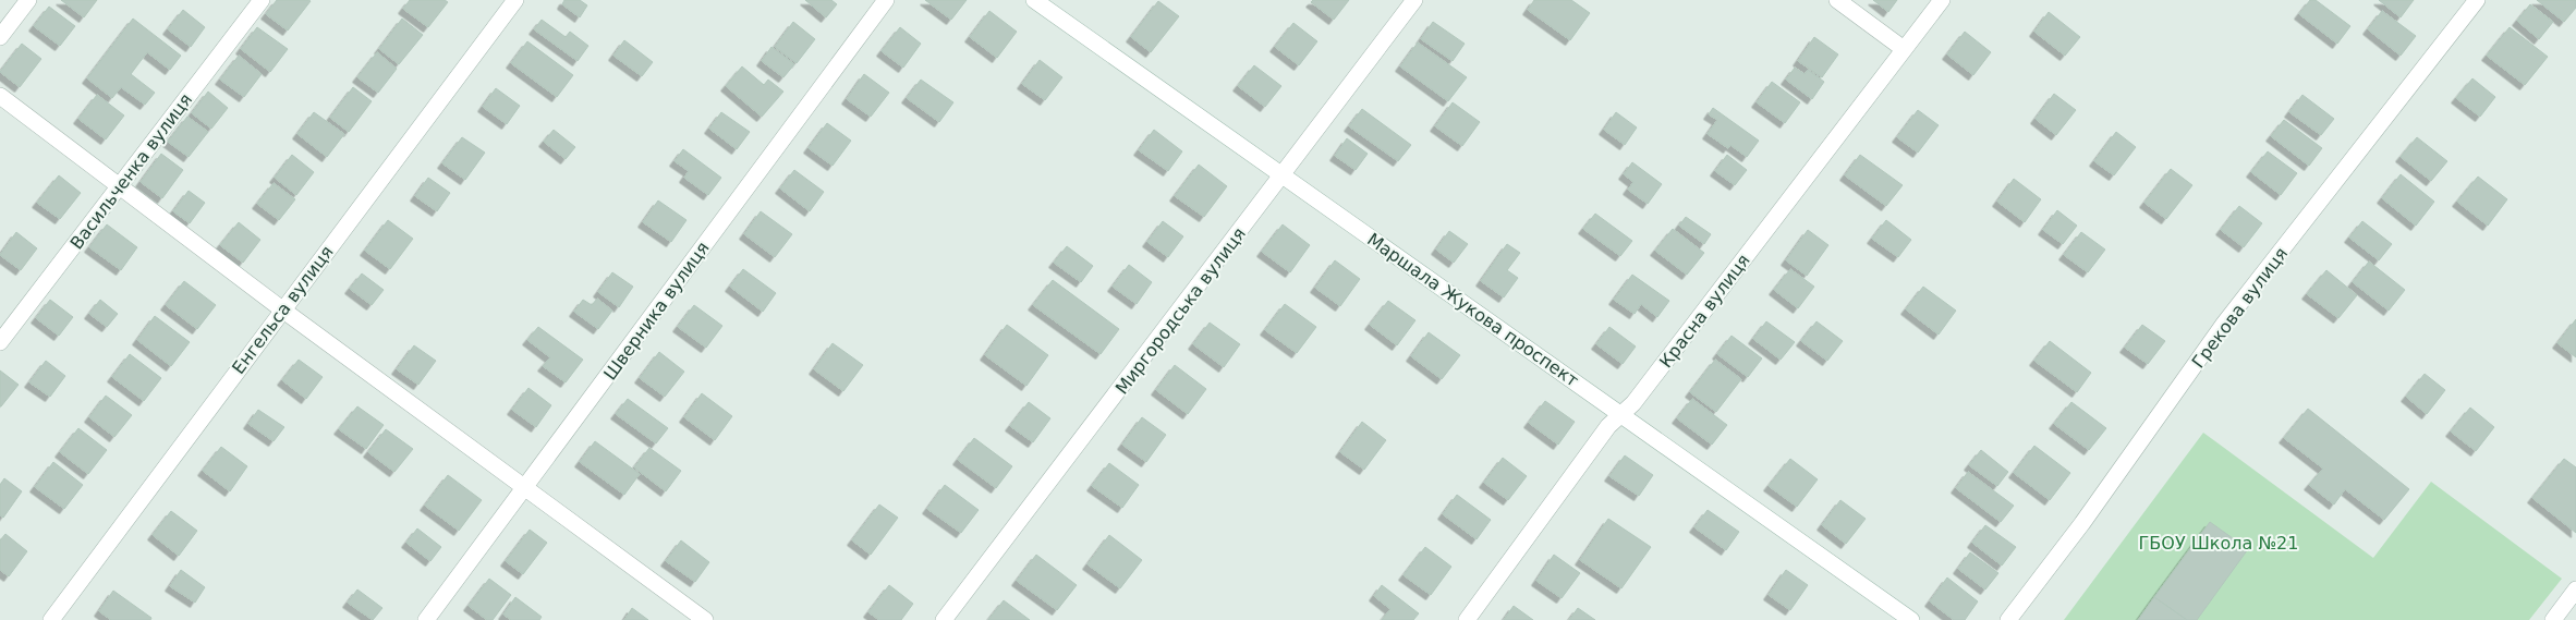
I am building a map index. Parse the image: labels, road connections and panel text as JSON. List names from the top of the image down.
{
  "streets": {
    "street": [
      "Васильченка вулиця",
      "Грекова вулиця",
      "Енгельса вулиця",
      "Маршала Жукова проспект",
      "Шверника вулиця",
      "Миргородська вулиця",
      "Красна вулиця"
    ]
  },
  "crossings": [
    ["Маршала Жукова проспект", "Миргородська вулиця"],
    ["Маршала Жукова проспект", "Красна вулиця"]
  ],
  "parks": ["ГБОУ Школа №21"]
}
